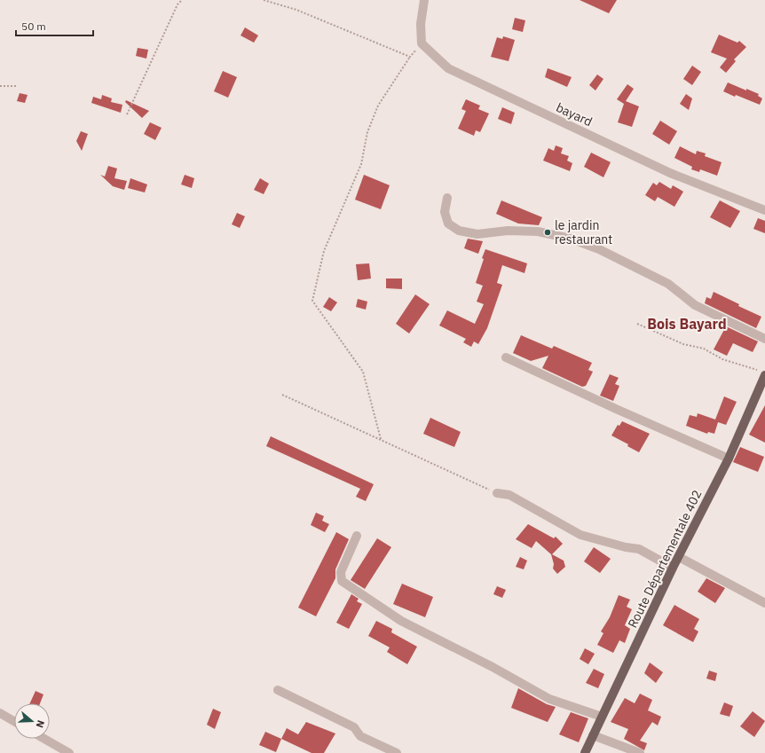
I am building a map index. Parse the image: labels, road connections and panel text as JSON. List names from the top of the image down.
{
  "streets": {
    "main road": ["Route Départementale 402"],
    "street": ["bayard"]
  },
  "districts": ["Bois Bayard"],
  "places": ["le jardin restaurant"],
  "scale_bar": "50 m",
  "north": "right"
}
